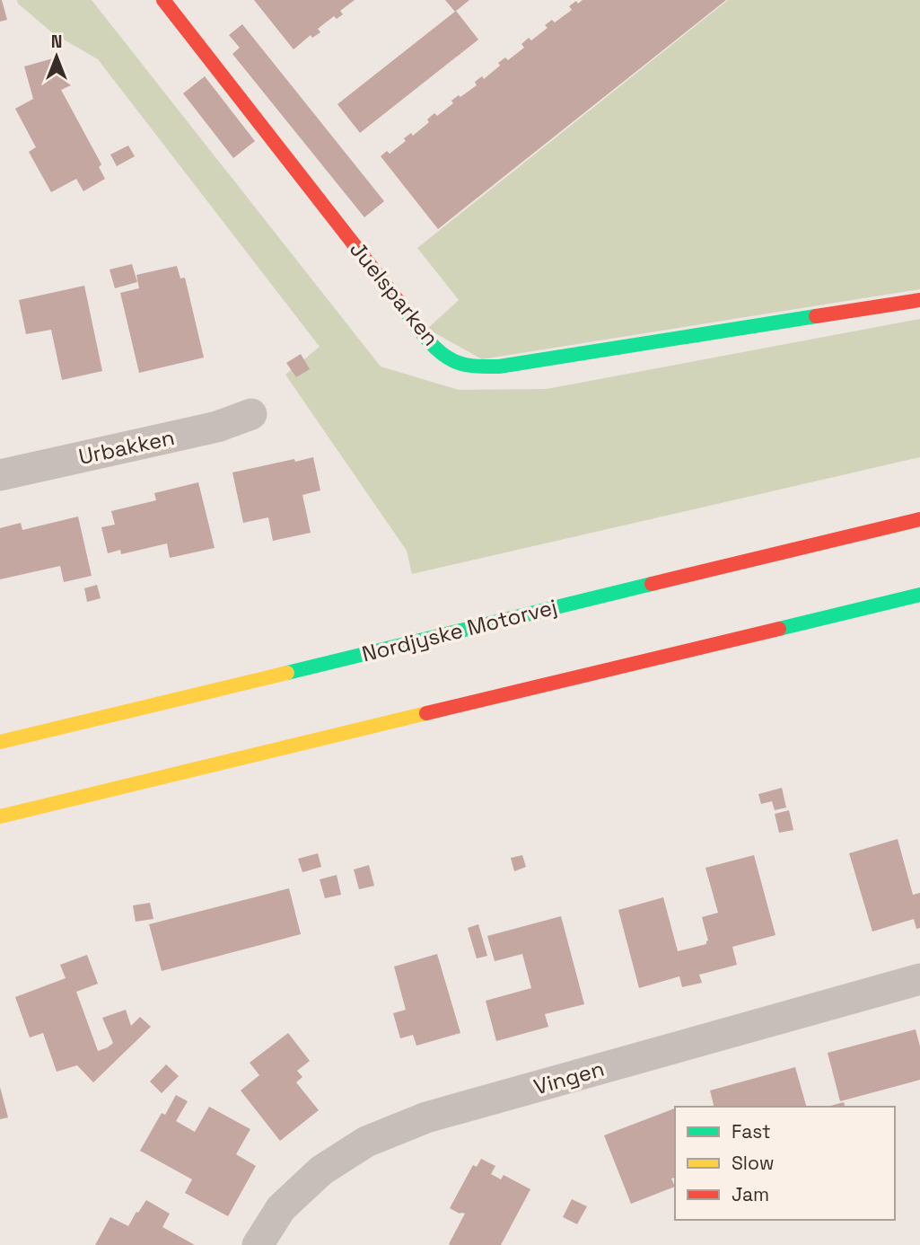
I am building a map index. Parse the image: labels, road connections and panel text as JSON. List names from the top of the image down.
{
  "streets": {
    "main road": ["Juelsparken", "Nordjyske Motorvej"],
    "street": ["Urbakken", "Vingen"]
  },
  "legend": ["Fast", "Slow", "Jam"],
  "north": "top"
}
